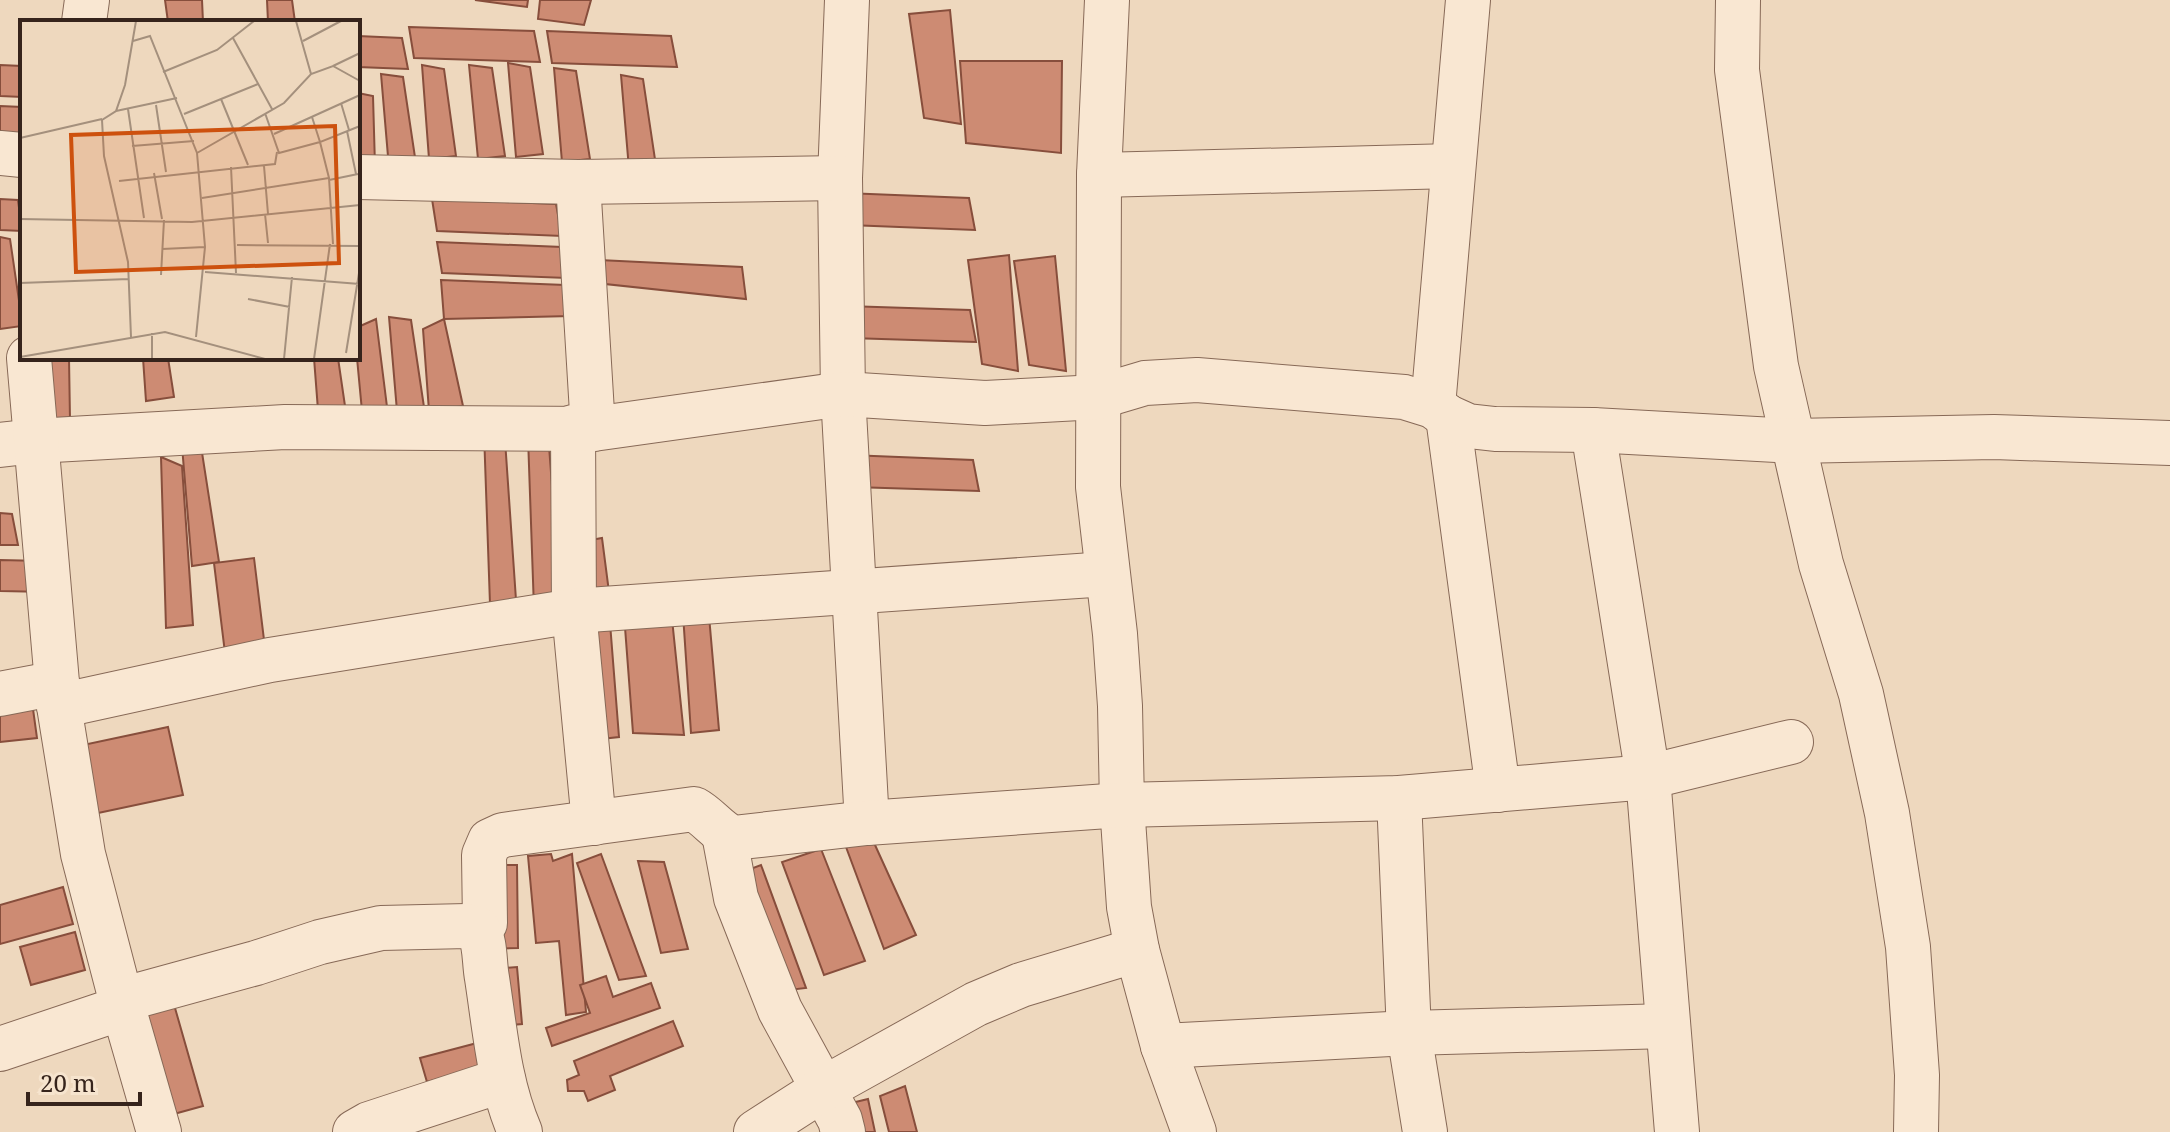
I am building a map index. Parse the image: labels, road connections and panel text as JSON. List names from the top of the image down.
{
  "scale_bar": "20 m"
}
